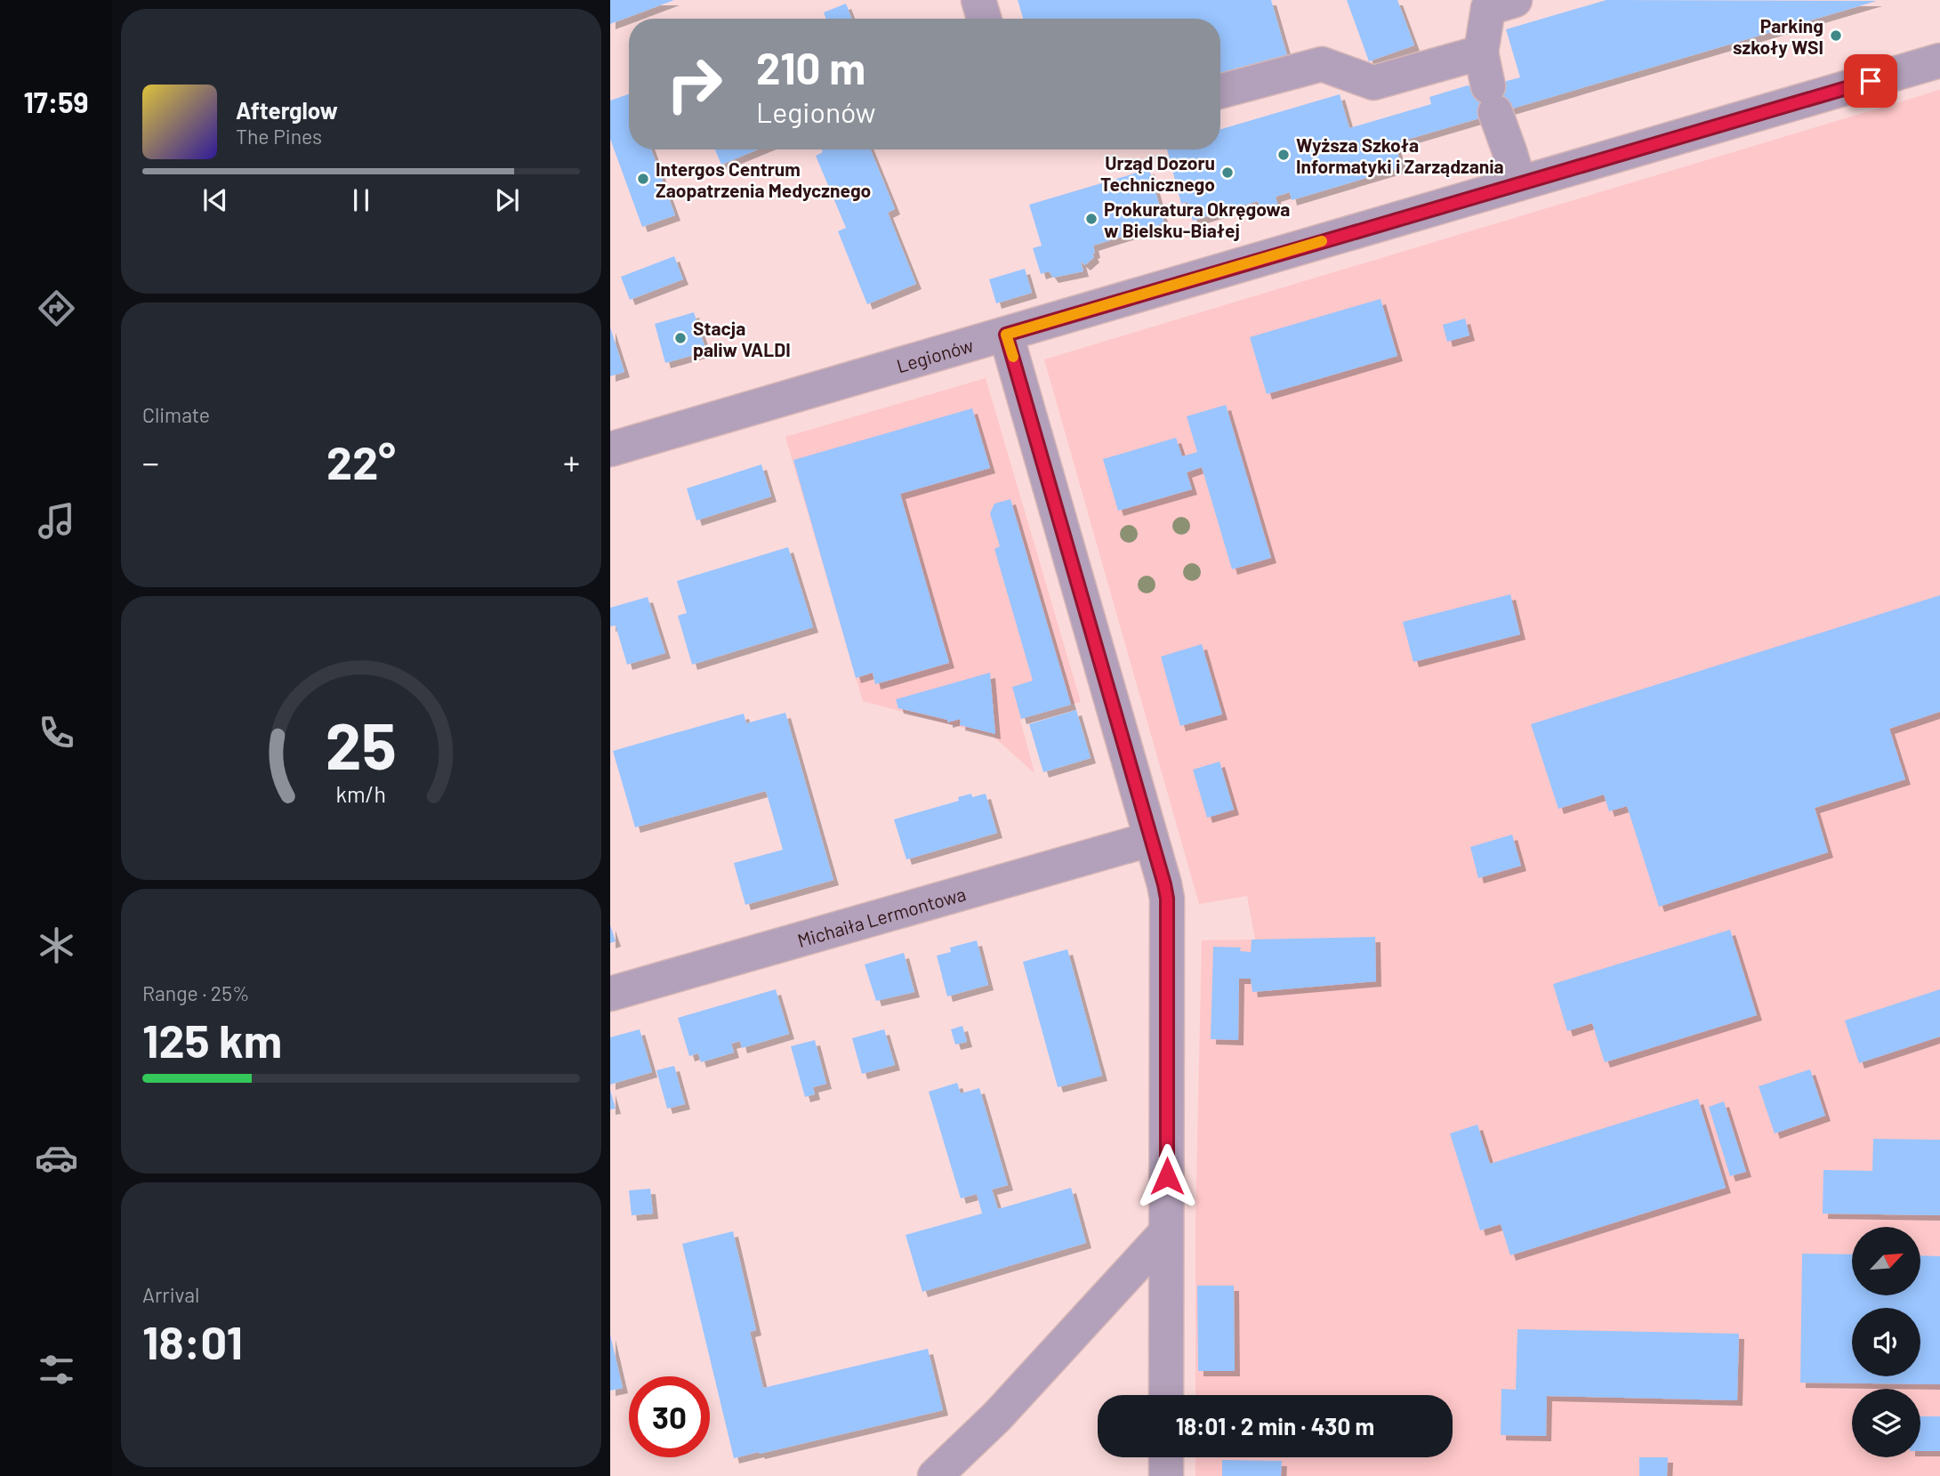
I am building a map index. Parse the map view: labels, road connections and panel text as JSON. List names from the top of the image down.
{
  "streets": {
    "street": ["Legionów", "Michaiła Lermontowa"]
  },
  "places": [
    "Parking szkoły WSI",
    "Wyższa Szkoła Informatyki i Zarządzania",
    "Urząd Dozoru Technicznego",
    "Intergos Centrum Zaopatrzenia Medycznego",
    "Prokuratura Okręgowa w Bielsku-Białej",
    "Stacja paliw VALDI"
  ],
  "north": "top right",
  "page": {
    "tabs": "17:59",
    "turn": ["210 m", "Legionów"],
    "song": ["Afterglow", "The Pines"],
    "tile": [
      "Climate",
      ["Range · 25%", "125 km"],
      ["Arrival", "18:01"]
    ],
    "heat": ["−", "22°", "+"],
    "limit": "30",
    "trip": "18:01 · 2 min · 430 m",
    "gauge": ["25", "km/h"]
  }
}
